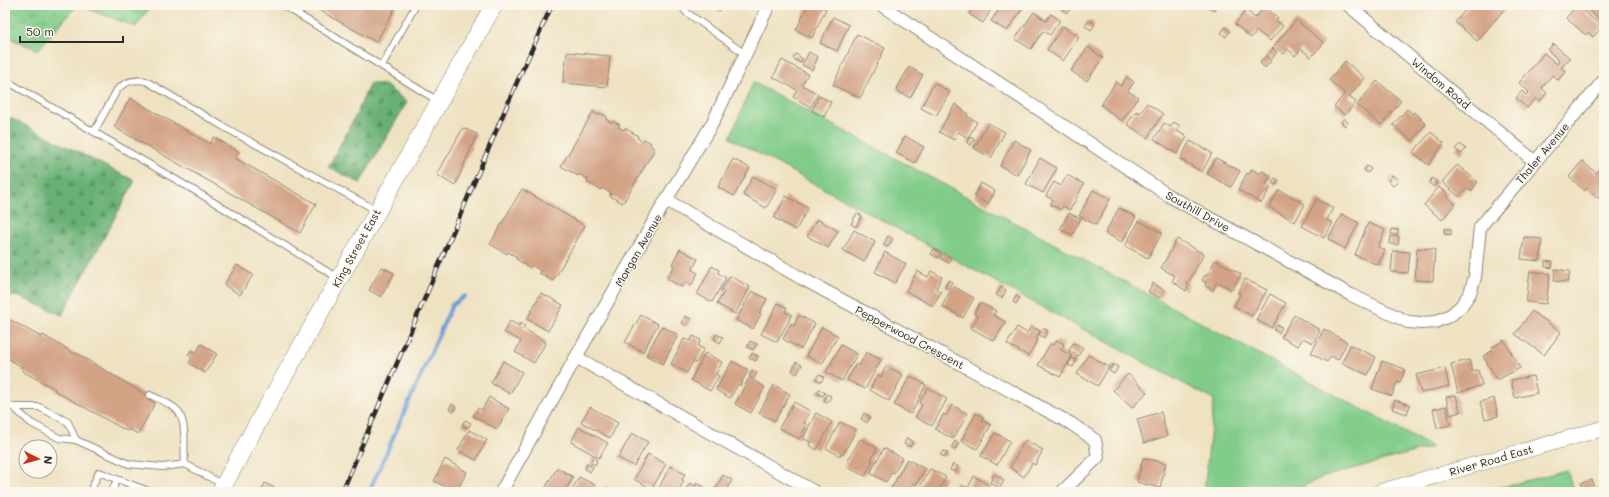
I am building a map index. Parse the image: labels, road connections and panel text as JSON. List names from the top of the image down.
{
  "streets": {
    "main road": ["King Street East"],
    "street": [
      "Windom Road",
      "Thaler Avenue",
      "Southill Drive",
      "Morgan Avenue",
      "Pepperwood Crescent",
      "River Road East"
    ]
  },
  "crossings": [
    ["Windom Road", "Thaler Avenue"],
    ["Thaler Avenue", "Southill Drive"],
    ["Morgan Avenue", "Pepperwood Crescent"]
  ],
  "scale_bar": "50 m",
  "north": "right"
}
